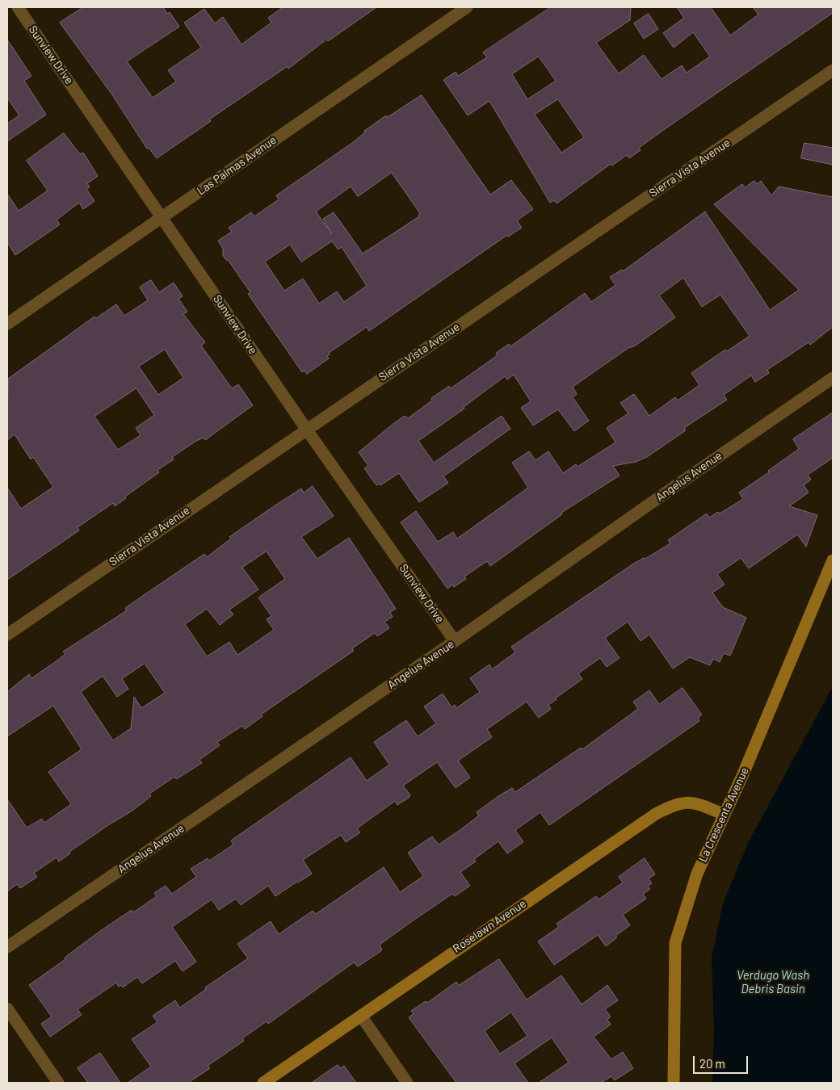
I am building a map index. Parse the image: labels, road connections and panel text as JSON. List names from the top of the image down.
{
  "streets": {
    "main road": ["La Crescenta Avenue", "Roselawn Avenue"],
    "street": [
      "Sunview Drive",
      "Las Palmas Avenue",
      "Sierra Vista Avenue",
      "Angelus Avenue"
    ]
  },
  "crossings": [
    ["Sunview Drive", "Las Palmas Avenue"],
    ["Sunview Drive", "Sierra Vista Avenue"],
    ["Sunview Drive", "Angelus Avenue"],
    ["La Crescenta Avenue", "Roselawn Avenue"]
  ],
  "water": ["Verdugo Wash Debris Basin"],
  "scale_bar": "20 m"
}
